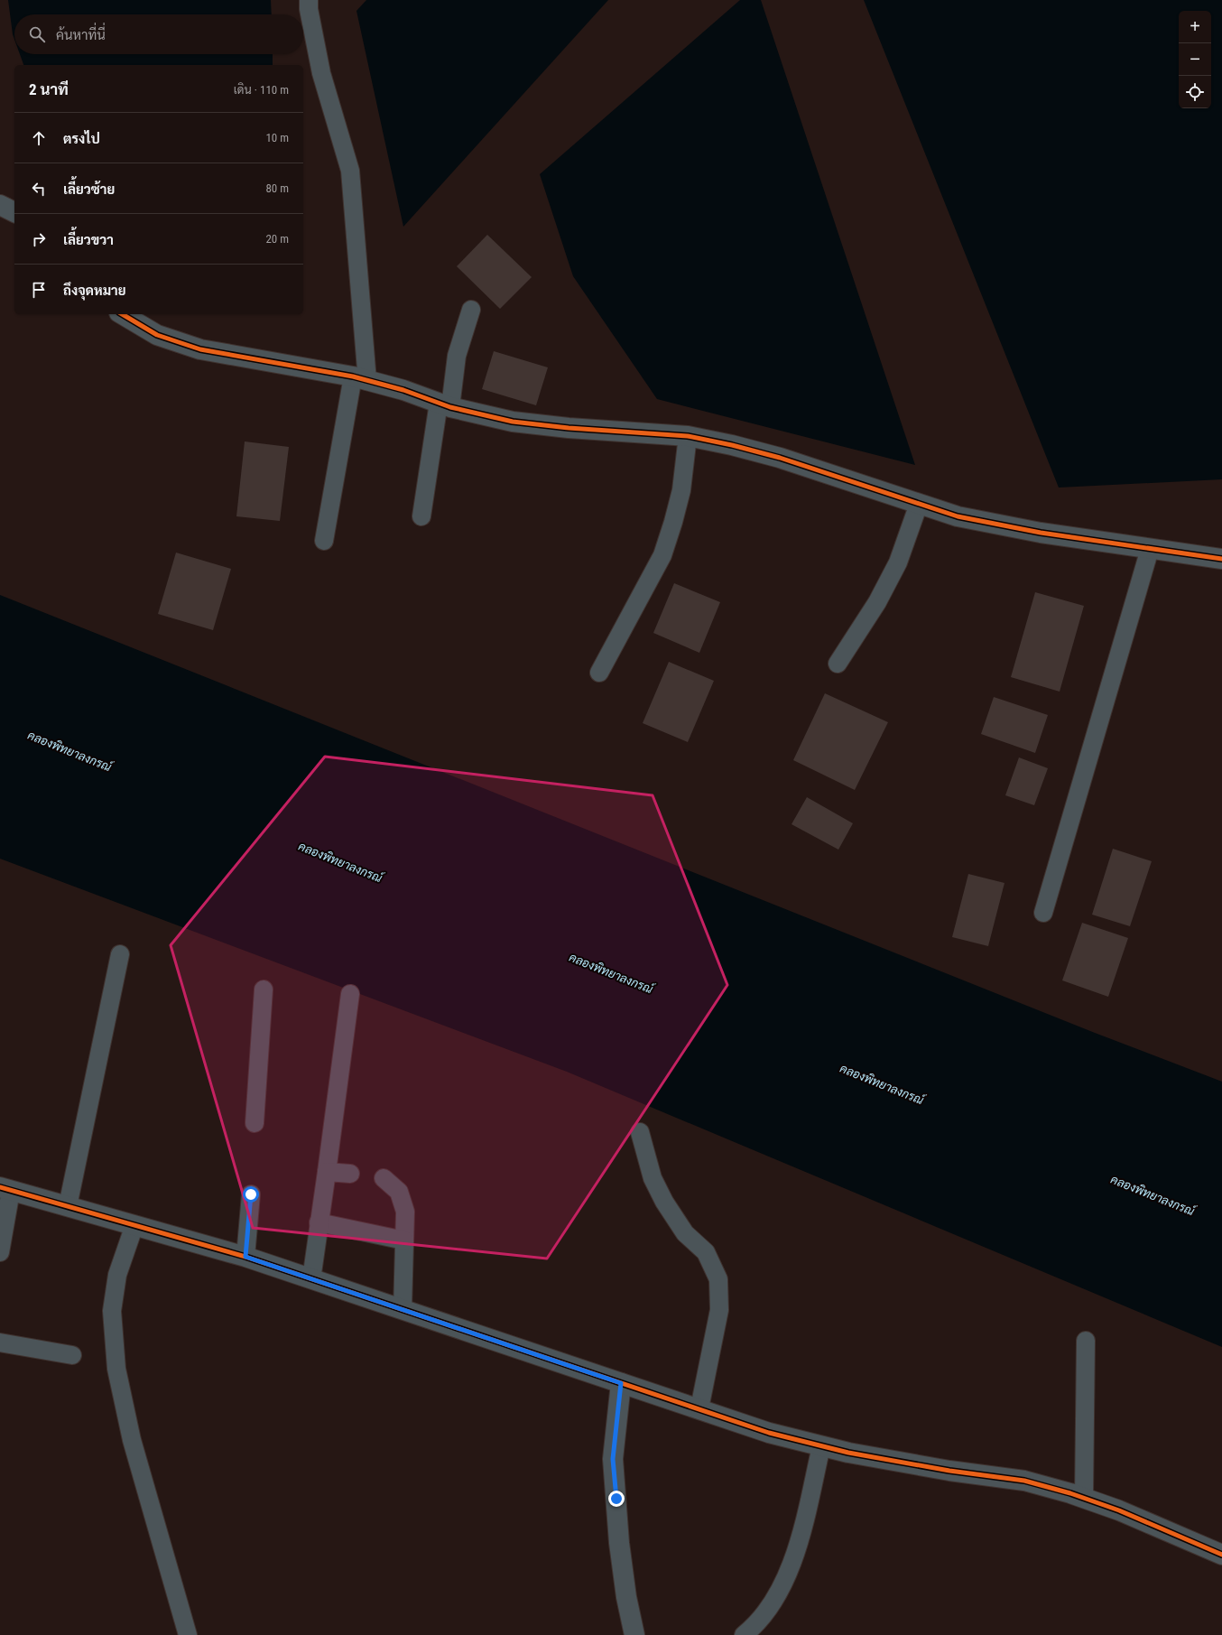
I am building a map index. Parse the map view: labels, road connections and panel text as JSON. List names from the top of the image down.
{
  "water": ["คลองพิทยาลงกรณ์"],
  "page": {
    "map_buttons": ["+", "−"],
    "search": "ค้นหาที่นี่",
    "heading": ["2 นาที", "เดิน · 110 m"],
    "list": [
      ["ตรงไป", "10 m"],
      ["เลี้ยวซ้าย", "80 m"],
      ["เลี้ยวขวา", "20 m"],
      "ถึงจุดหมาย"
    ]
  }
}
